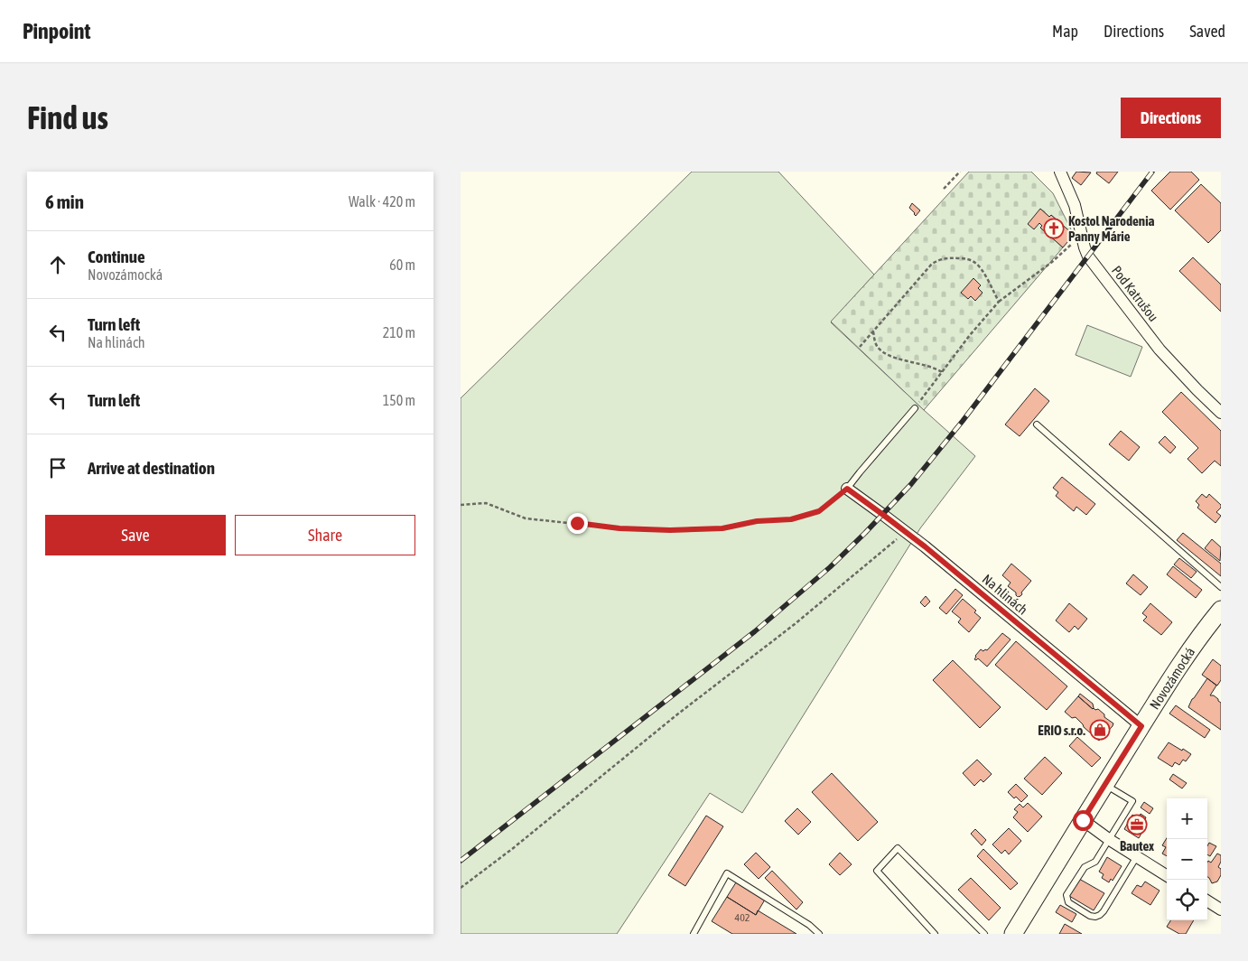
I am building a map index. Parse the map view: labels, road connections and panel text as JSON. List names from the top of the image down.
{
  "streets": {
    "main road": ["Novozámocká"],
    "street": ["Pod Katrušou", "Na hlinách"]
  },
  "crossings": [
    ["Na hlinách", "Novozámocká"]
  ],
  "places": {
    "church": ["Kostol Narodenia Panny Márie"],
    "shop": ["ERIO s.r.o."],
    "office": ["Bautex"]
  },
  "house_numbers": ["402"],
  "page": {
    "header": "Pinpoint",
    "nav": ["Map", "Directions", "Saved"],
    "buttons": [
      "Directions",
      ["Save", "Share"]
    ],
    "title": "Find us",
    "heading": ["6 min", "Walk · 420 m"],
    "list": [
      ["Continue", "Novozámocká", "60 m"],
      ["Turn left", "Na hlinách", "210 m"],
      ["Turn left", "150 m"],
      "Arrive at destination"
    ],
    "map_buttons": ["+", "−"]
  }
}
